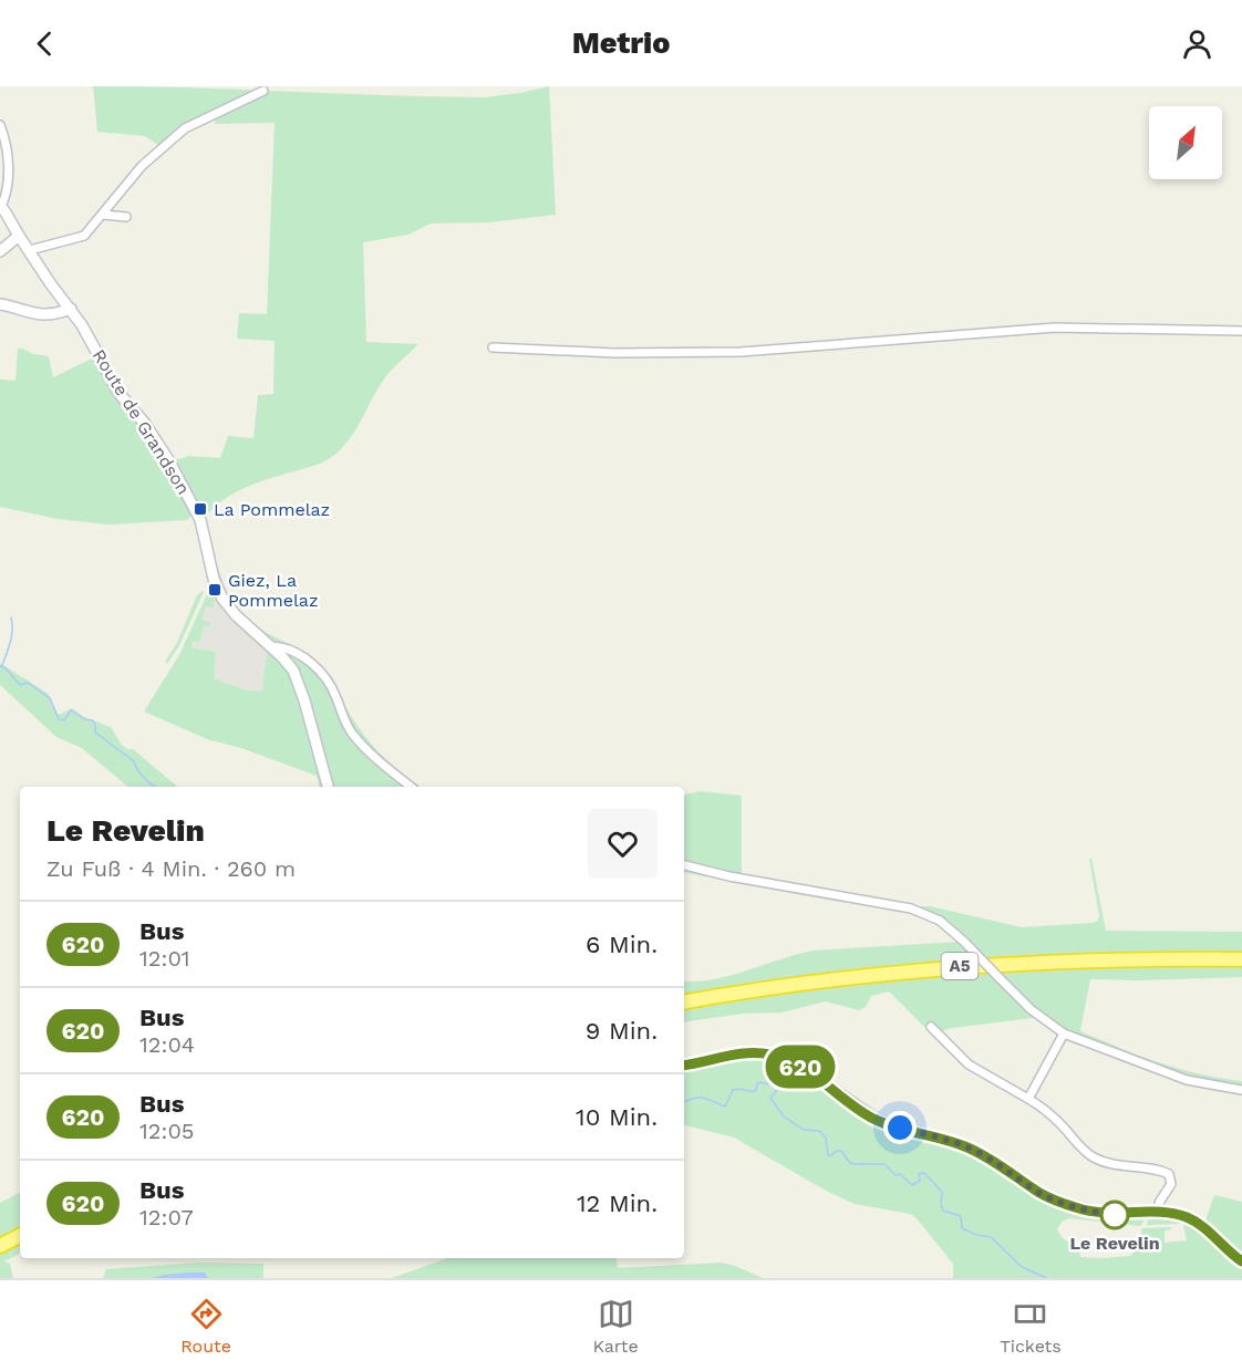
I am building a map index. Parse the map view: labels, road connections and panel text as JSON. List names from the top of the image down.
{
  "streets": {
    "highway": ["A5"],
    "street": ["Route de Grandson"]
  },
  "places": {
    "transit": ["La Pommelaz", "Giez, La Pommelaz"],
    "other": ["Le Revelin"]
  },
  "lines": ["bus line 620"],
  "north": "top right",
  "page": {
    "header": "Metrio",
    "on_map": "620",
    "heading": ["Le Revelin", "Zu Fuß · 4 Min. · 260 m"],
    "list": [
      {
        "mark": "620",
        "name": "Bus",
        "note": "12:01",
        "value": "6 Min."
      },
      {
        "mark": "620",
        "name": "Bus",
        "note": "12:04",
        "value": "9 Min."
      },
      {
        "mark": "620",
        "name": "Bus",
        "note": "12:05",
        "value": "10 Min."
      },
      {
        "mark": "620",
        "name": "Bus",
        "note": "12:07",
        "value": "12 Min."
      }
    ],
    "tabs": ["Route", "Karte", "Tickets"]
  }
}
